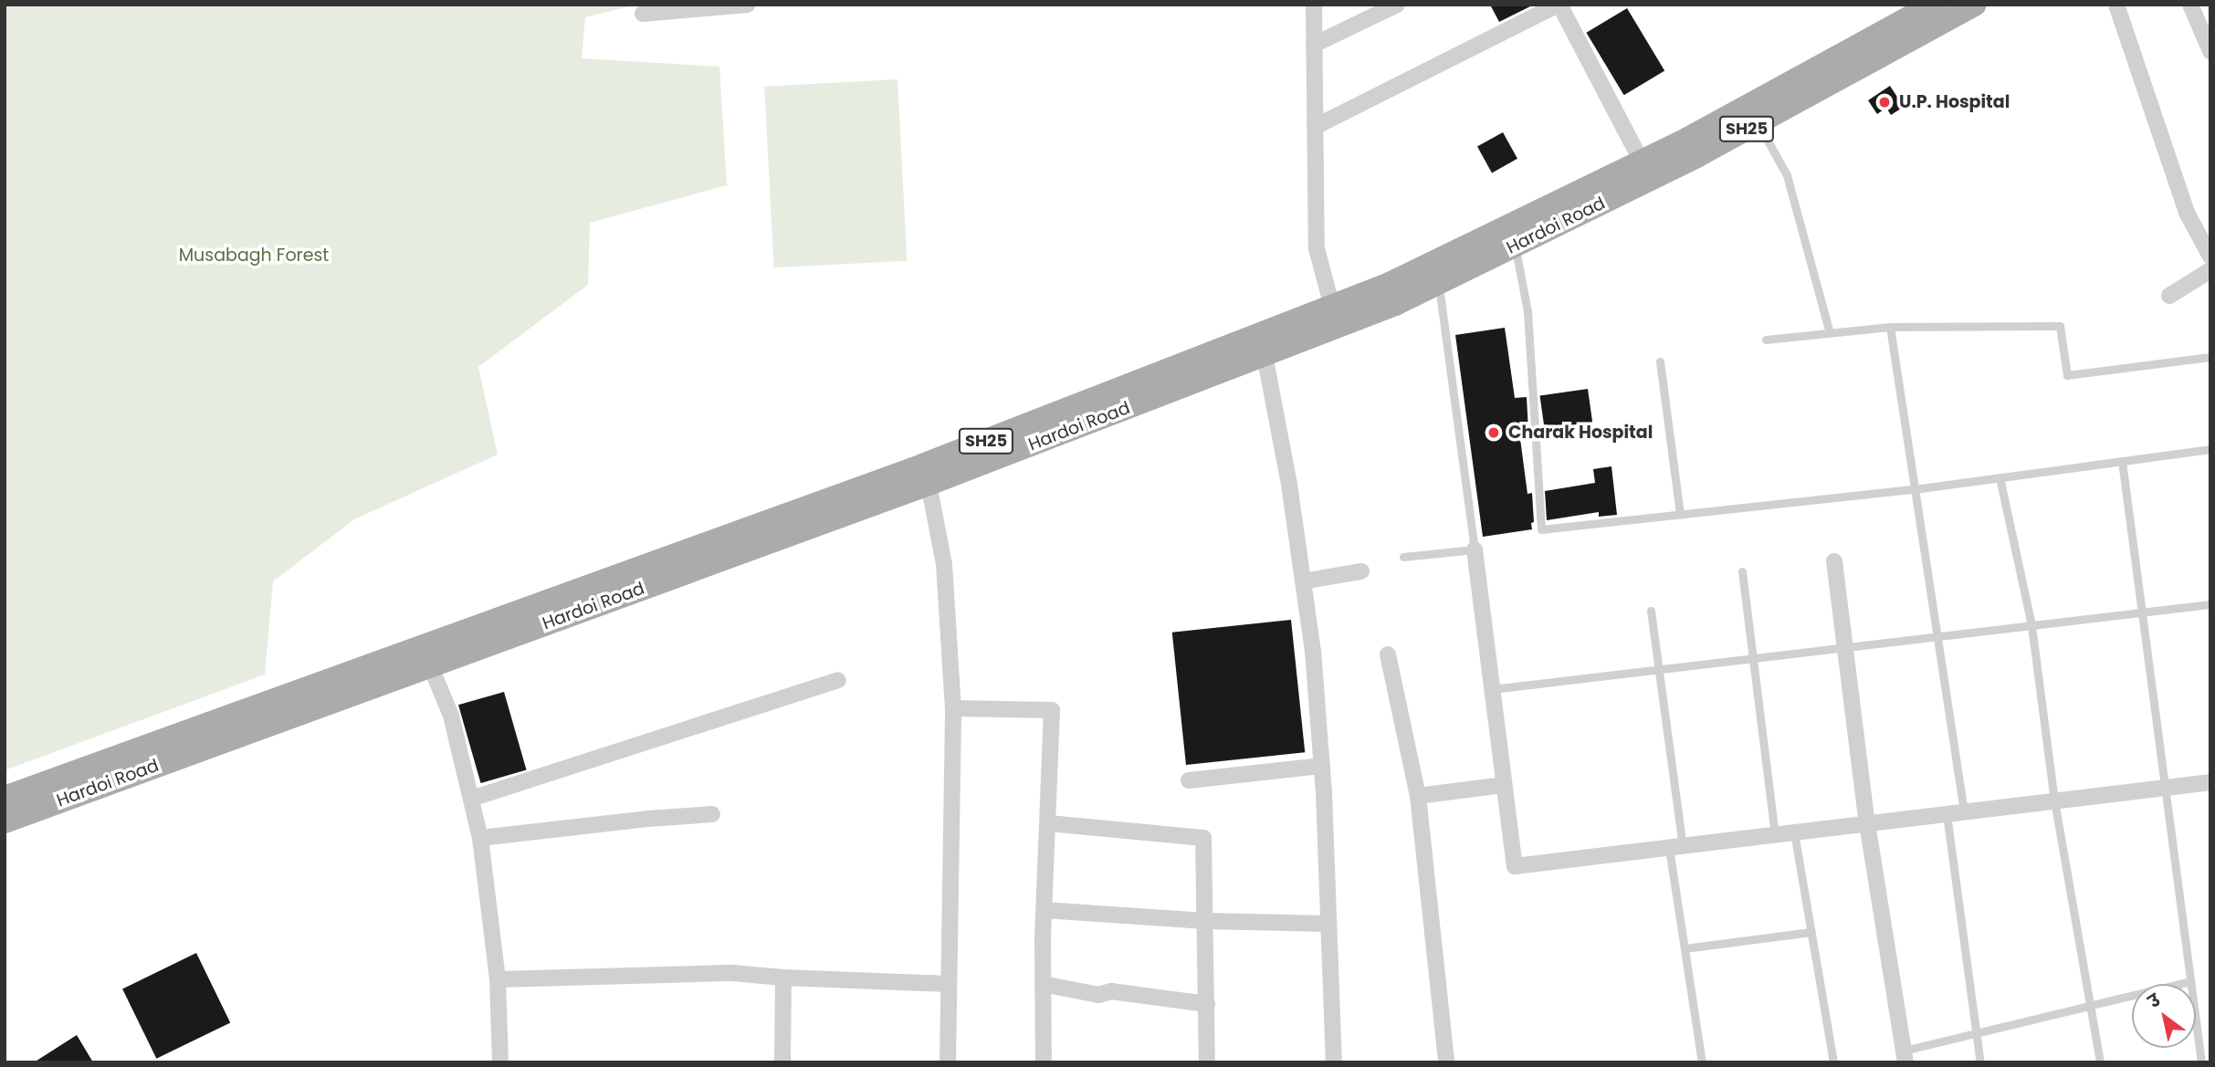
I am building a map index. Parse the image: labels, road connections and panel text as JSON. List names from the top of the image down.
{
  "streets": {
    "main road": ["SH25", "Hardoi Road"]
  },
  "parks": ["Musabagh Forest"],
  "places": ["U.P. Hospital", "Charak Hospital"],
  "north": "top left"
}
